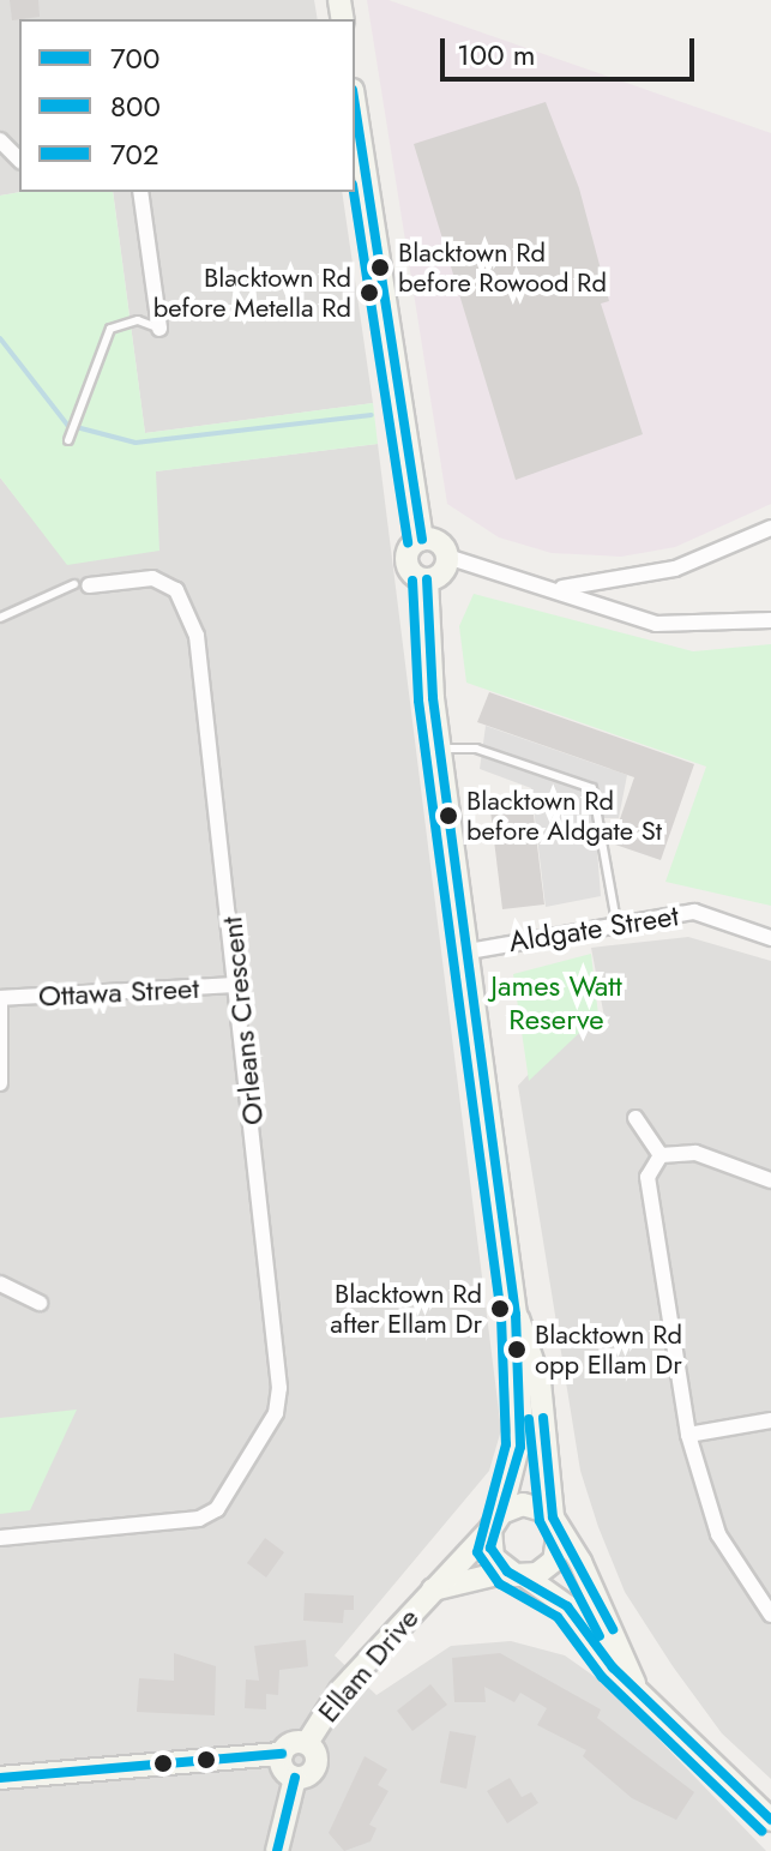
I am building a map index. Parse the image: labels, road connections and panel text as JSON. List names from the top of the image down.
{
  "streets": {
    "main road": ["Ellam Drive"],
    "street": ["Aldgate Street", "Ottawa Street", "Orleans Crescent"]
  },
  "crossings": [
    ["Ottawa Street", "Orleans Crescent"]
  ],
  "parks": ["James Watt Reserve"],
  "places": [
    "Blacktown Rd before Rowood Rd",
    "Blacktown Rd before Metella Rd",
    "Blacktown Rd before Aldgate St",
    "Blacktown Rd after Ellam Dr",
    "Blacktown Rd opp Ellam Dr"
  ],
  "lines": ["transit line 700", "transit line 800", "transit line 702"],
  "legend": ["700", "800", "702"],
  "scale_bar": "100 m"
}
